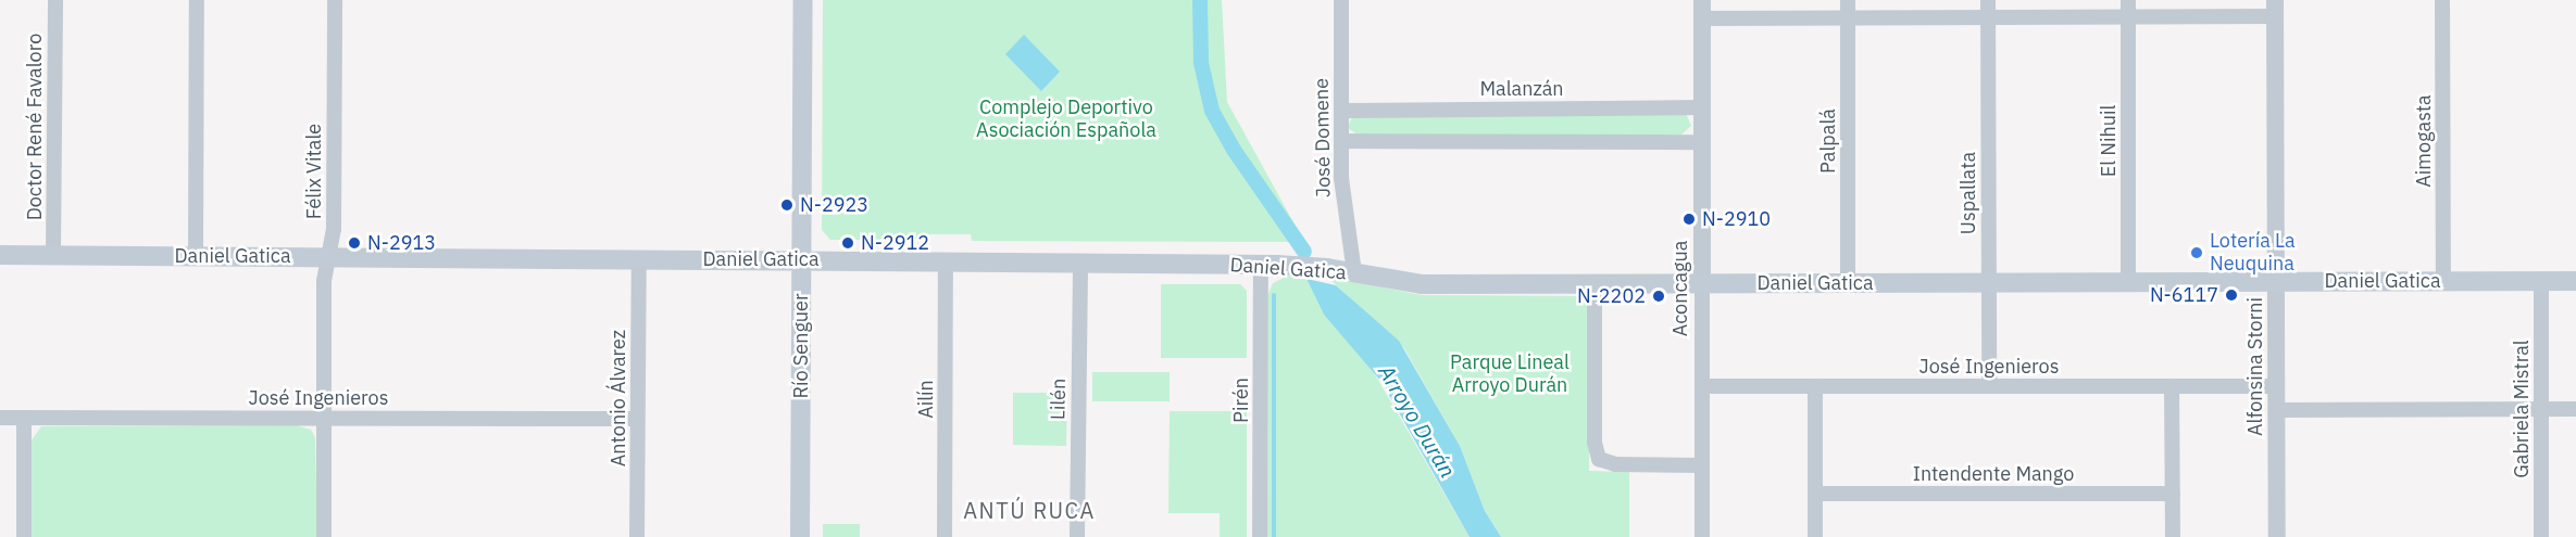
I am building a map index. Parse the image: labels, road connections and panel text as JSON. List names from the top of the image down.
{
  "streets": {
    "main road": ["Daniel Gatica", "Río Senguer"],
    "street": [
      "Malanzán",
      "Doctor René Favaloro",
      "José Domene",
      "Palpalá",
      "El Nihuil",
      "Aimogasta",
      "Félix Vitale",
      "Uspallata",
      "Aconcagua",
      "José Ingenieros",
      "Alfonsina Storni",
      "Antonio Álvarez",
      "Ailín",
      "Lilén",
      "Pirén",
      "Gabriela Mistral",
      "Intendente Mango"
    ]
  },
  "crossings": [
    ["Malanzán", "José Domene"],
    ["Malanzán", "Aconcagua"],
    ["Doctor René Favaloro", "Daniel Gatica"],
    ["José Domene", "Daniel Gatica"],
    ["Palpalá", "Daniel Gatica"],
    ["El Nihuil", "Daniel Gatica"],
    ["Aimogasta", "Daniel Gatica"],
    ["Félix Vitale", "Daniel Gatica"],
    ["Félix Vitale", "José Ingenieros"],
    ["Uspallata", "Daniel Gatica"],
    ["Uspallata", "José Ingenieros"],
    ["Daniel Gatica", "Aconcagua"],
    ["Daniel Gatica", "Río Senguer"],
    ["Daniel Gatica", "Alfonsina Storni"],
    ["Daniel Gatica", "Antonio Álvarez"],
    ["Daniel Gatica", "Ailín"],
    ["Daniel Gatica", "Lilén"],
    ["Daniel Gatica", "Pirén"],
    ["Daniel Gatica", "Gabriela Mistral"],
    ["Aconcagua", "José Ingenieros"],
    ["José Ingenieros", "Alfonsina Storni"],
    ["José Ingenieros", "Antonio Álvarez"]
  ],
  "districts": ["ANTÚ RUCA"],
  "water": ["Arroyo Durán"],
  "parks": ["Complejo Deportivo Asociación Española", "Parque Lineal Arroyo Durán"],
  "places": [
    "N-2923",
    "N-2910",
    "N-2913",
    "N-2912",
    "Lotería La Neuquina",
    "N-6117",
    "N-2202"
  ]
}
